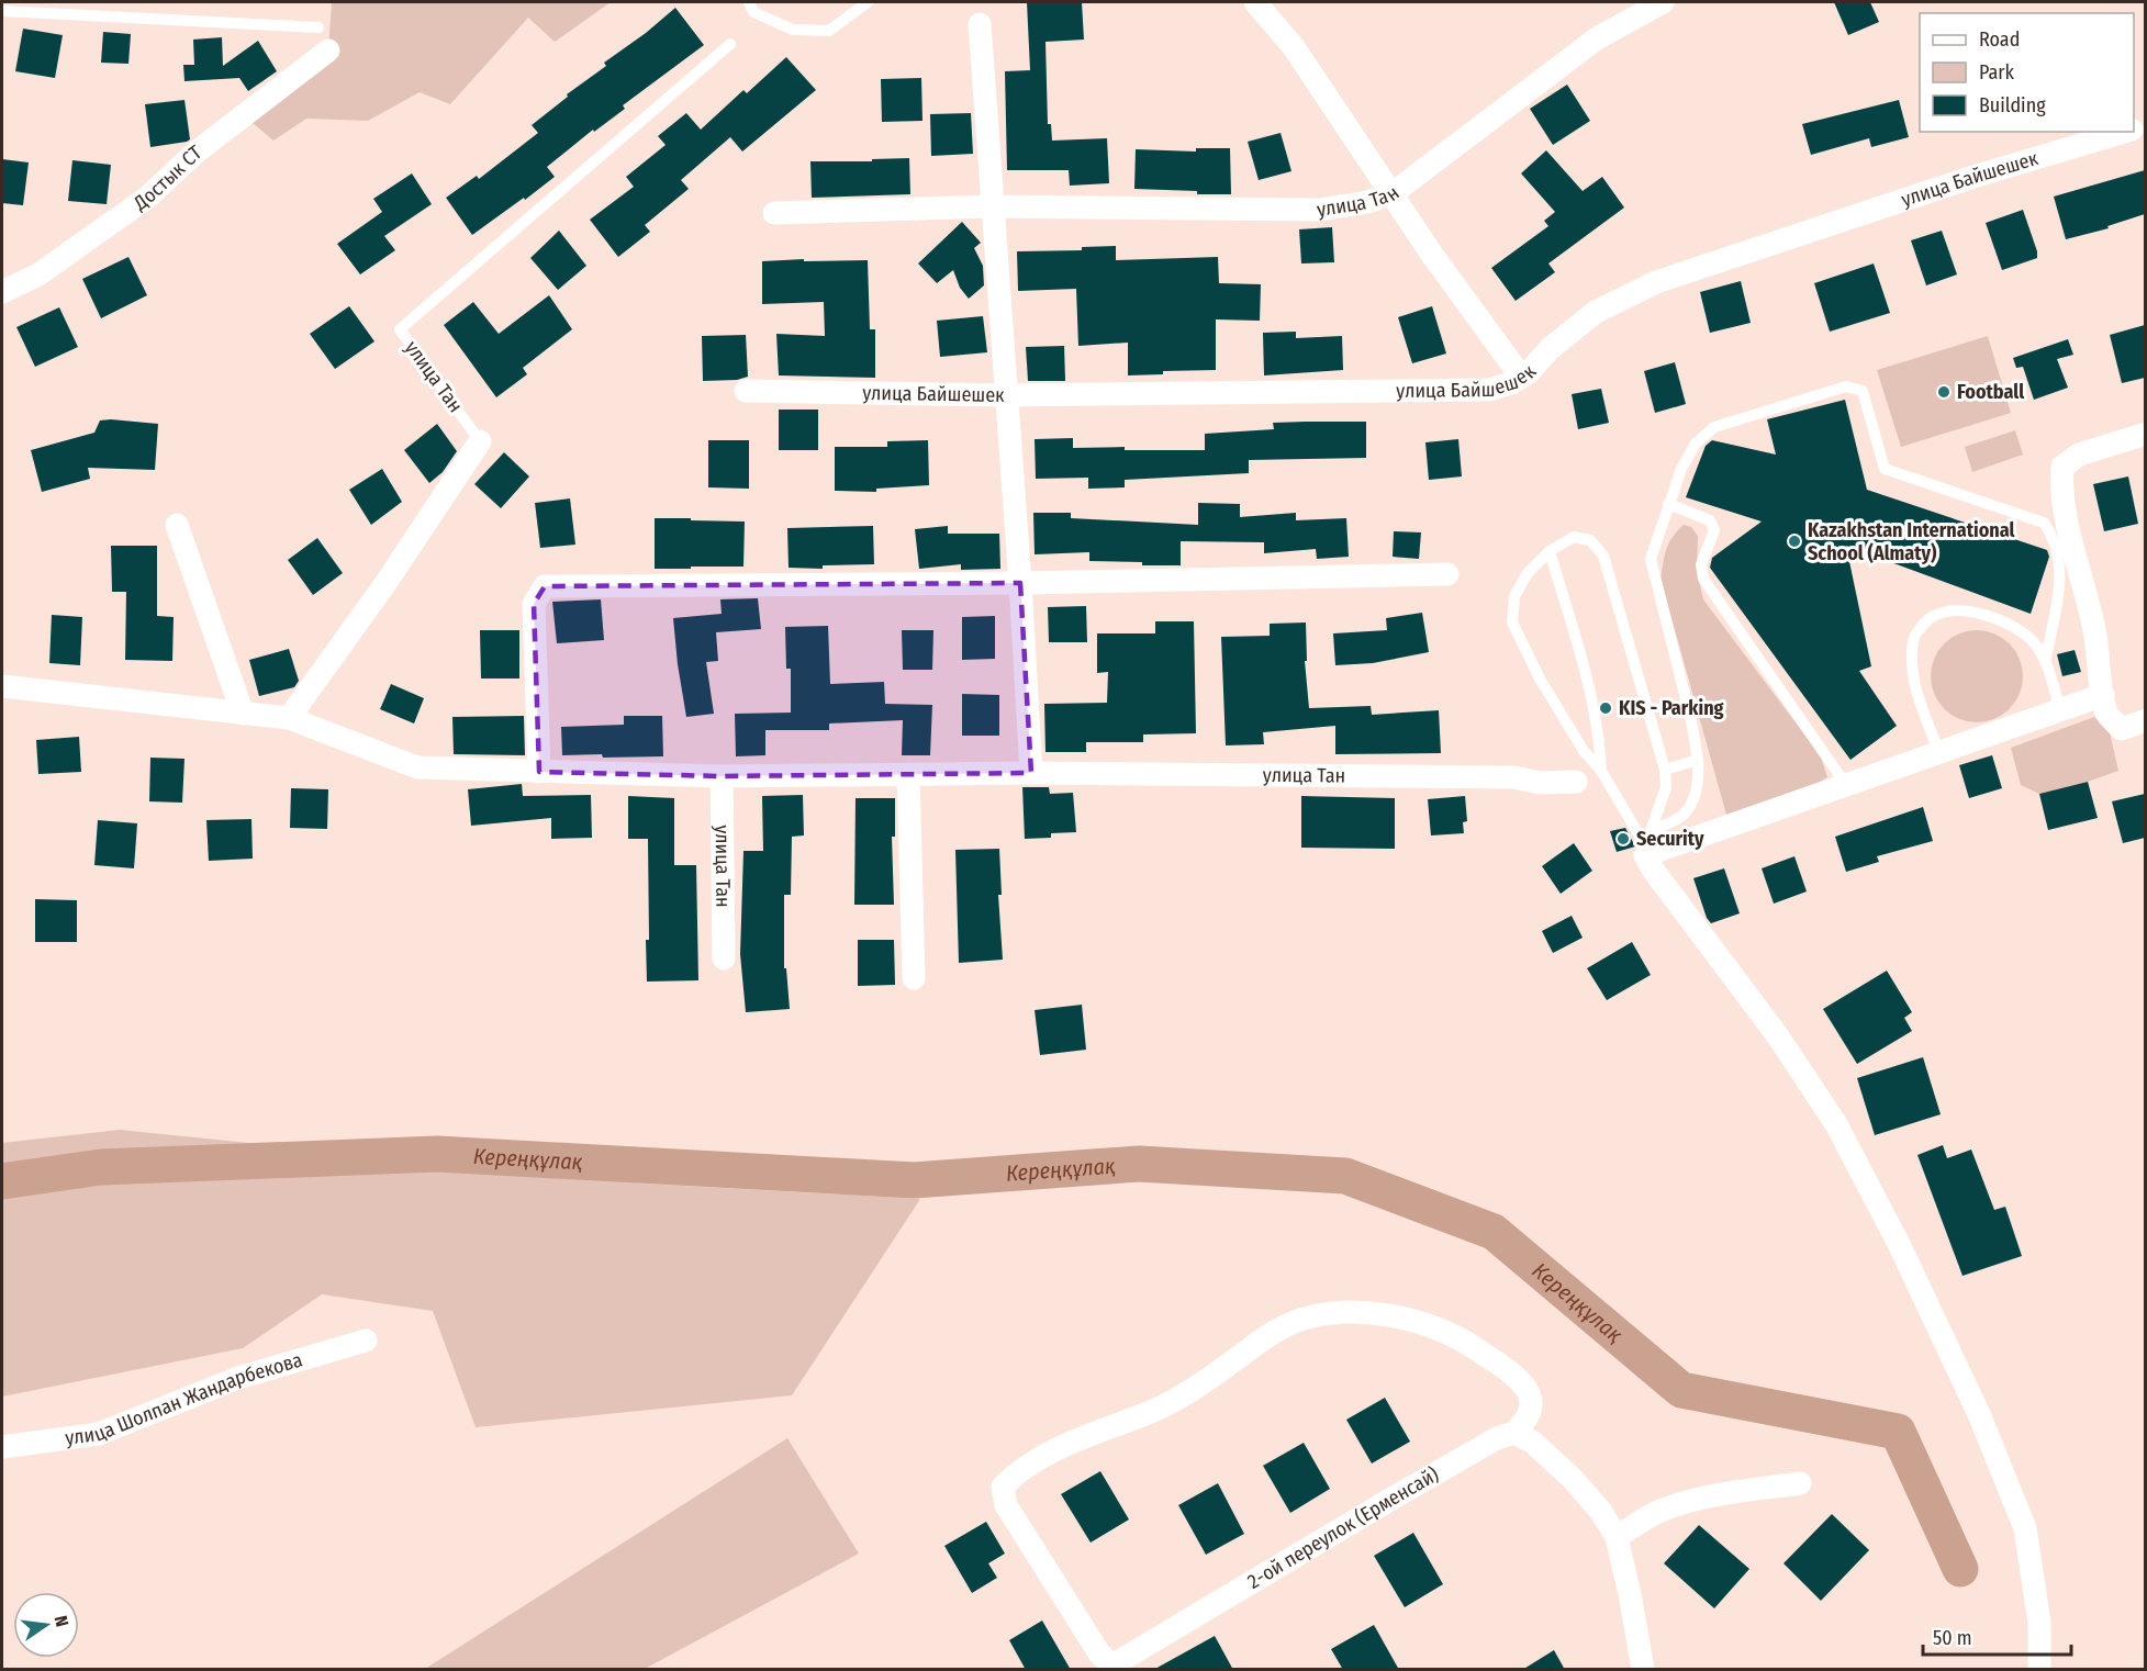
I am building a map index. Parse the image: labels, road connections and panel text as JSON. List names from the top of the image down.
{
  "streets": {
    "street": [
      "Достык СТ",
      "улица Байшешек",
      "улица Тан",
      "улица Шолпан Жандарбекова",
      "2-ой переулок (Ерменсай)"
    ]
  },
  "water": ["Кереңқұлақ"],
  "places": [
    "Football",
    "Kazakhstan International School (Almaty)",
    "KIS - Parking",
    "Security"
  ],
  "legend": ["Road", "Park", "Building"],
  "scale_bar": "50 m",
  "north": "right"
}
